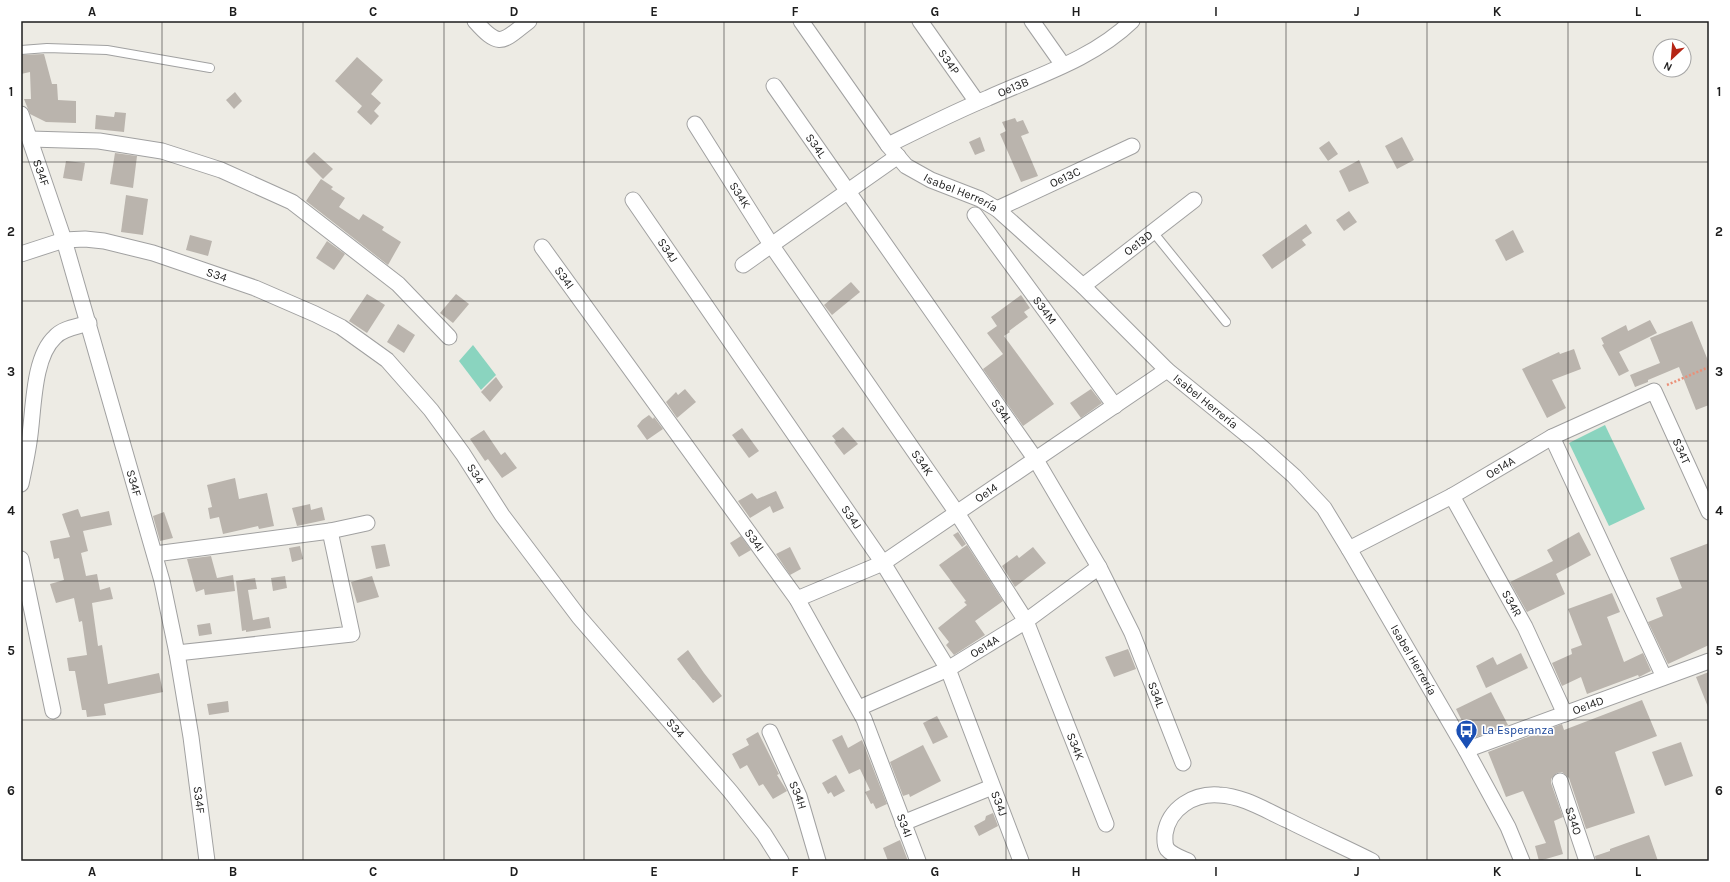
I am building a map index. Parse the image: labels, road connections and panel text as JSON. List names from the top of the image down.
{
  "streets": {
    "street": [
      "S34P",
      "Oe13B",
      "S34L",
      "S34F",
      "Oe13C",
      "Isabel Herrería",
      "S34K",
      "Oe13D",
      "S34J",
      "S34",
      "S34I",
      "S34M",
      "S34T",
      "Oe14A",
      "Oe14",
      "S34R",
      "Oe14D",
      "S34H",
      "S34O"
    ]
  },
  "crossings": [
    ["S34P", "Oe13B"],
    ["Oe13B", "S34L"],
    ["Oe13B", "Isabel Herrería"],
    ["Oe13B", "S34K"],
    ["S34L", "Oe14A"],
    ["S34L", "Oe14"],
    ["S34F", "S34"],
    ["Oe13C", "Isabel Herrería"],
    ["Isabel Herrería", "Oe13D"],
    ["Isabel Herrería", "Oe14A"],
    ["Isabel Herrería", "Oe14"],
    ["Isabel Herrería", "Oe14D"],
    ["S34K", "Oe14A"],
    ["S34K", "Oe14"],
    ["S34J", "Oe14A"],
    ["S34J", "Oe14"],
    ["S34I", "Oe14A"],
    ["S34I", "Oe14"],
    ["S34M", "Oe14"],
    ["S34T", "Oe14A"],
    ["Oe14A", "S34R"],
    ["S34R", "Oe14D"]
  ],
  "places": {
    "bus stop": ["La Esperanza"]
  },
  "north": "bottom left",
  "grid": {
    "columns": [
      "A",
      "B",
      "C",
      "D",
      "E",
      "F",
      "G",
      "H",
      "I",
      "J",
      "K",
      "L"
    ],
    "rows": [
      "1",
      "2",
      "3",
      "4",
      "5",
      "6"
    ]
  }
}
